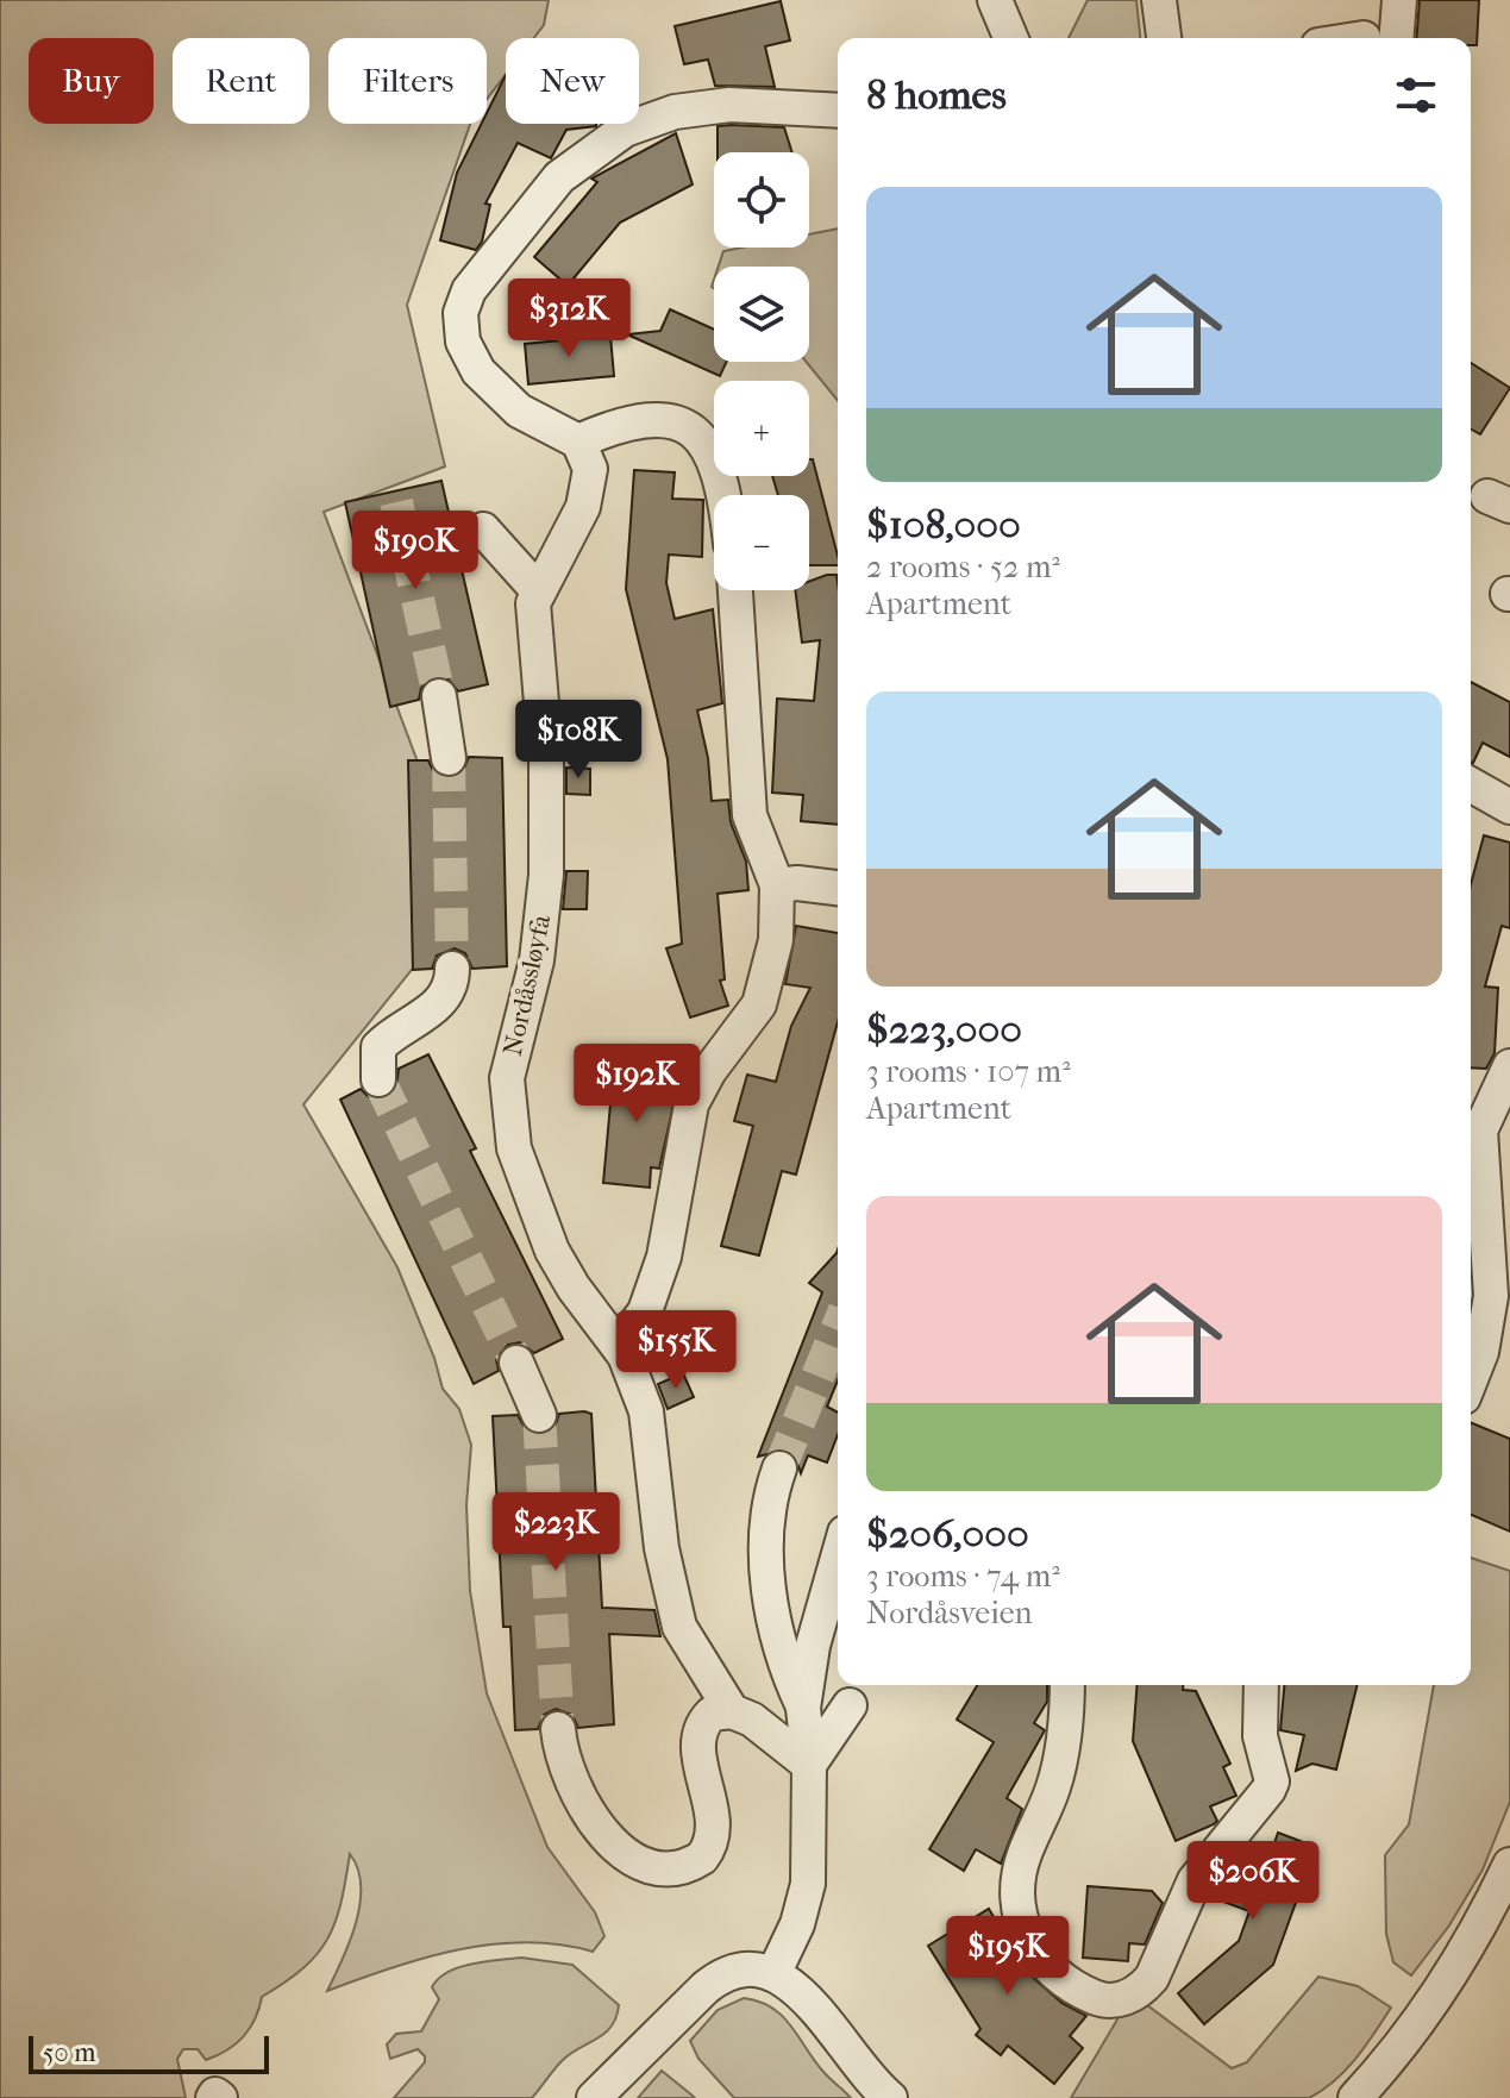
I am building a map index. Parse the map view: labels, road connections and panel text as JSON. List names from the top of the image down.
{
  "streets": {
    "street": ["Nordåssløyfa"]
  },
  "scale_bar": "50 m",
  "page": {
    "chip": [
      "Buy",
      "Rent",
      "Filters",
      "New"
    ],
    "heading": "8 homes",
    "map_buttons": ["+", "−"],
    "list": [
      {
        "name": "$108,000",
        "note": "2 rooms · 52 m² · Apartment"
      },
      {
        "name": "$223,000",
        "note": "3 rooms · 107 m² · Apartment"
      },
      {
        "name": "$206,000",
        "note": "3 rooms · 74 m² · Nordåsveien"
      }
    ],
    "price": [
      "$312K",
      "$190K",
      "$108K",
      "$192K",
      "$155K",
      "$223K",
      "$206K",
      "$195K"
    ],
    "scale": "50 m"
  }
}
